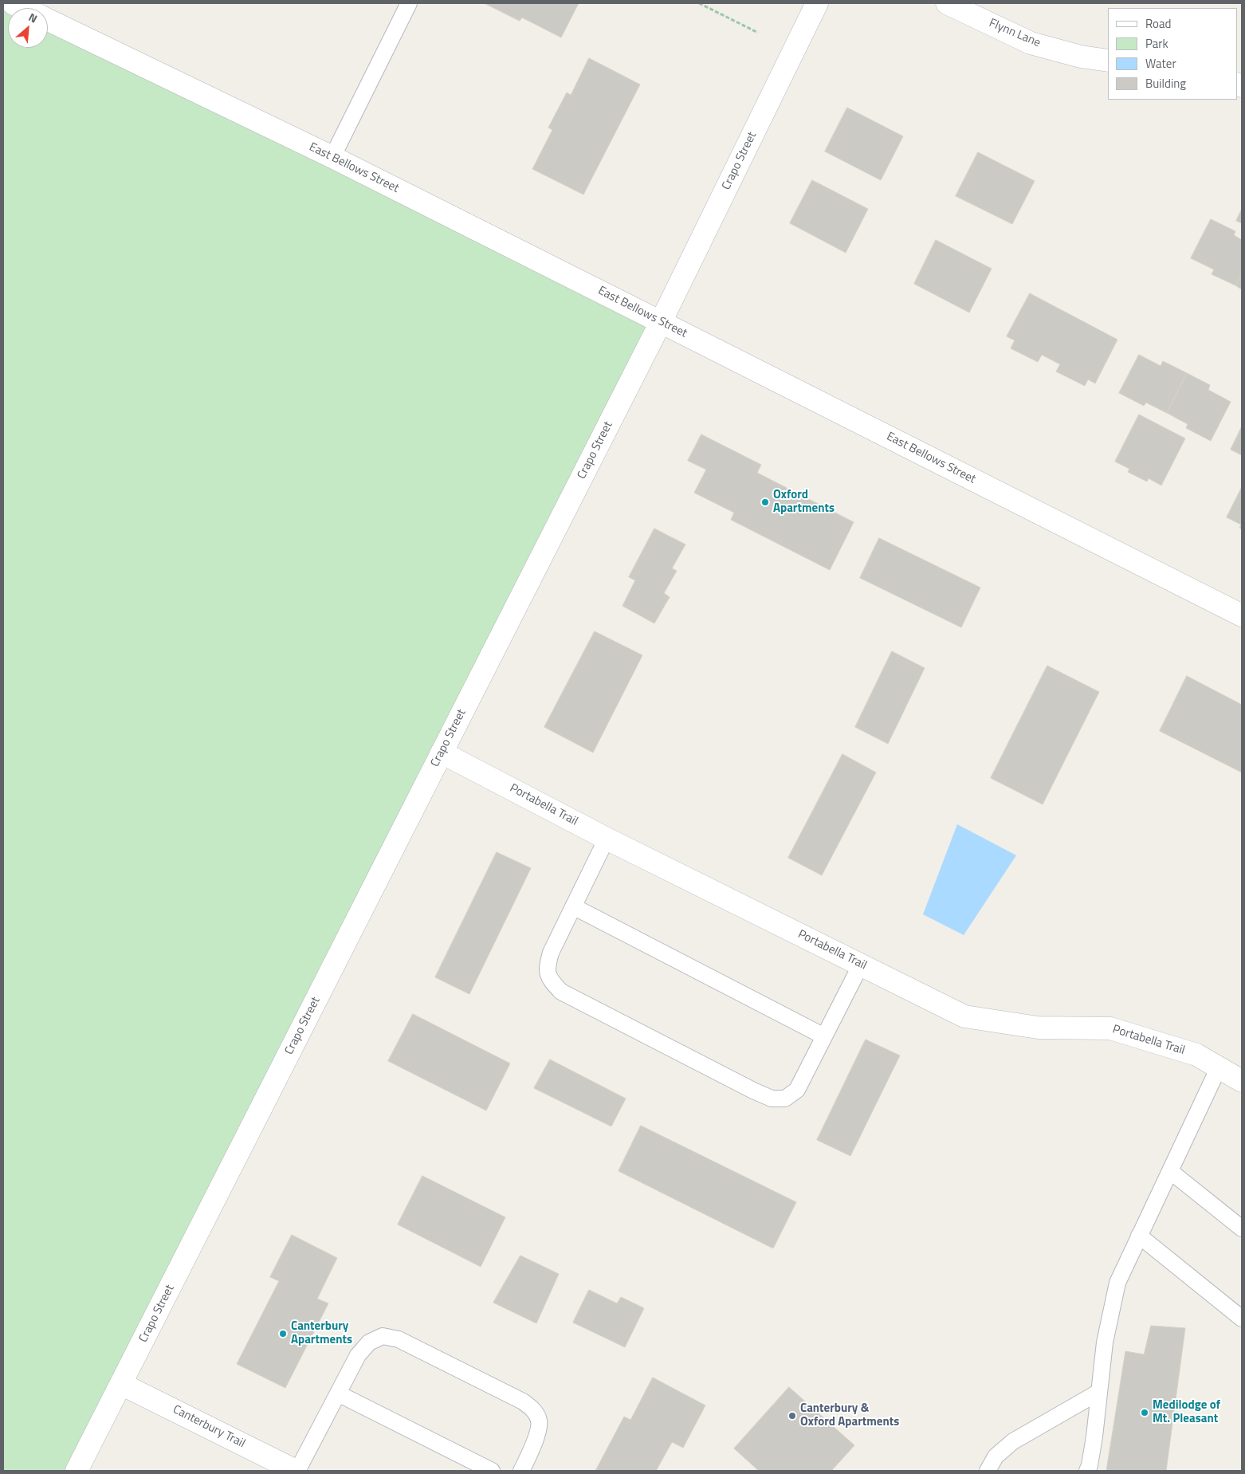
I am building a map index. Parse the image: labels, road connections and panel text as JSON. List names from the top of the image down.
{
  "streets": {
    "street": [
      "Flynn Lane",
      "Crapo Street",
      "East Bellows Street",
      "Portabella Trail",
      "Canterbury Trail"
    ]
  },
  "crossings": [
    ["Crapo Street", "East Bellows Street"],
    ["Crapo Street", "Portabella Trail"],
    ["Crapo Street", "Canterbury Trail"]
  ],
  "places": [
    "Oxford Apartments",
    "Canterbury Apartments",
    "Medilodge of Mt. Pleasant",
    "Canterbury & Oxford Apartments"
  ],
  "legend": [
    "Road",
    "Park",
    "Water",
    "Building"
  ],
  "north": "top right"
}
